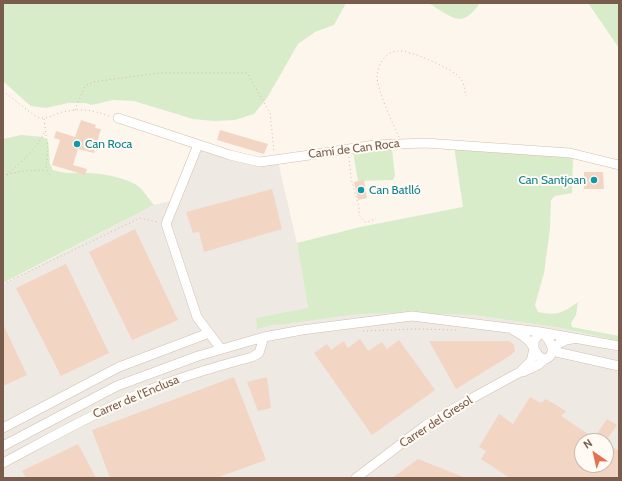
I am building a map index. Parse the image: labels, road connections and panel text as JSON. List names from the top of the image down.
{
  "streets": {
    "street": ["Camí de Can Roca", "Carrer de l'Enclusa", "Carrer del Gresol"]
  },
  "places": ["Can Roca", "Can Santjoan", "Can Batlló"],
  "north": "top left"
}
